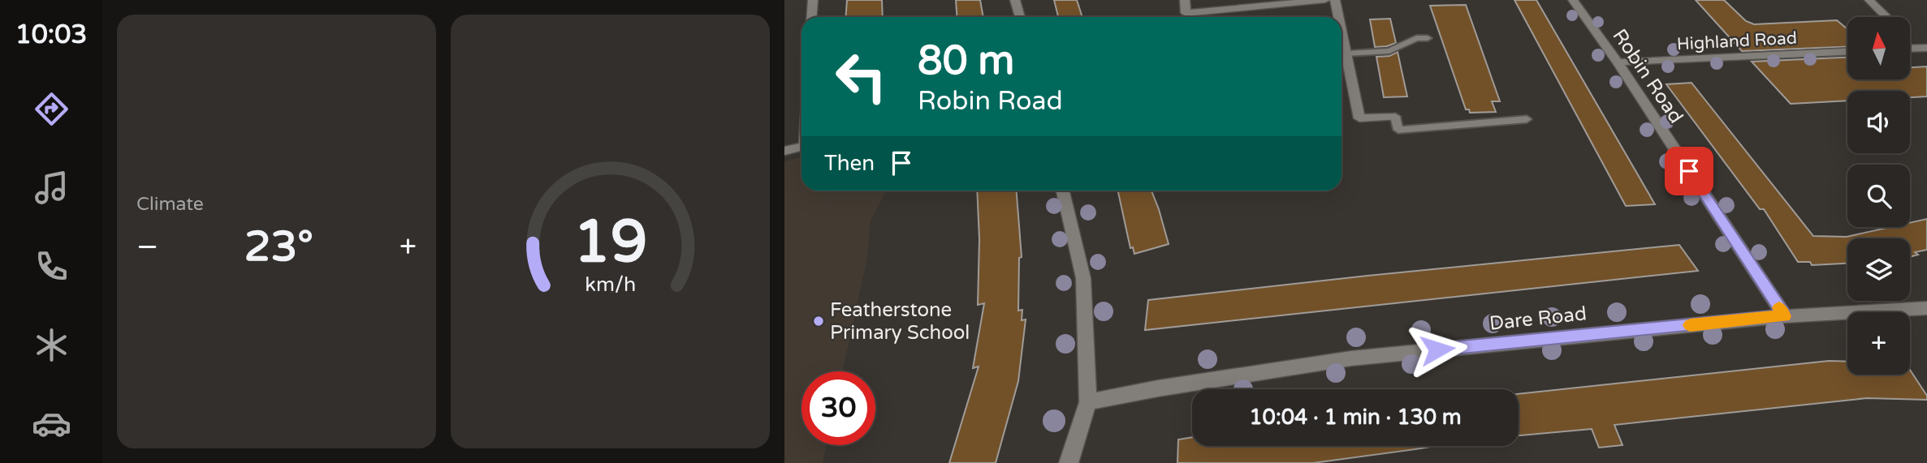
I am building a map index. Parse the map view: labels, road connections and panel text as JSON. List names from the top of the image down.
{
  "streets": {
    "street": ["Highland Road", "Robin Road", "Dare Road"]
  },
  "crossings": [
    ["Highland Road", "Robin Road"],
    ["Robin Road", "Dare Road"]
  ],
  "places": ["Featherstone Primary School"],
  "north": "top",
  "page": {
    "tabs": "10:03",
    "tile": "Climate",
    "map_buttons": "+",
    "turn": ["80 m", "Robin Road"],
    "then": "Then",
    "heat": ["−", "23°", "+"],
    "limit": "30",
    "trip": "10:04 · 1 min · 130 m",
    "gauge": ["19", "km/h"]
  }
}
